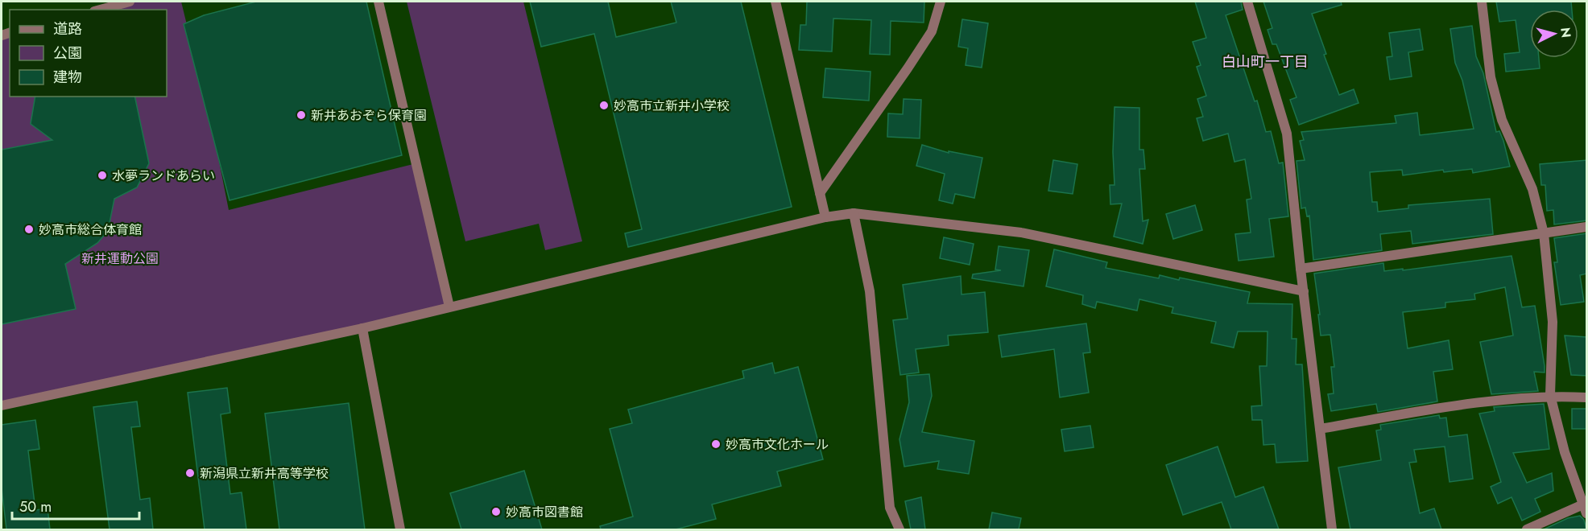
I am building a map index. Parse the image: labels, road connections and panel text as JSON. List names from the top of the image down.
{
  "districts": ["白山町一丁目"],
  "parks": ["新井運動公園"],
  "places": [
    "妙高市立新井小学校",
    "新井あおぞら保育園",
    "水夢ランドあらい",
    "妙高市総合体育館",
    "妙高市文化ホール",
    "新潟県立新井高等学校",
    "妙高市図書館"
  ],
  "legend": ["道路", "公園", "建物"],
  "scale_bar": "50 m",
  "north": "right"
}
